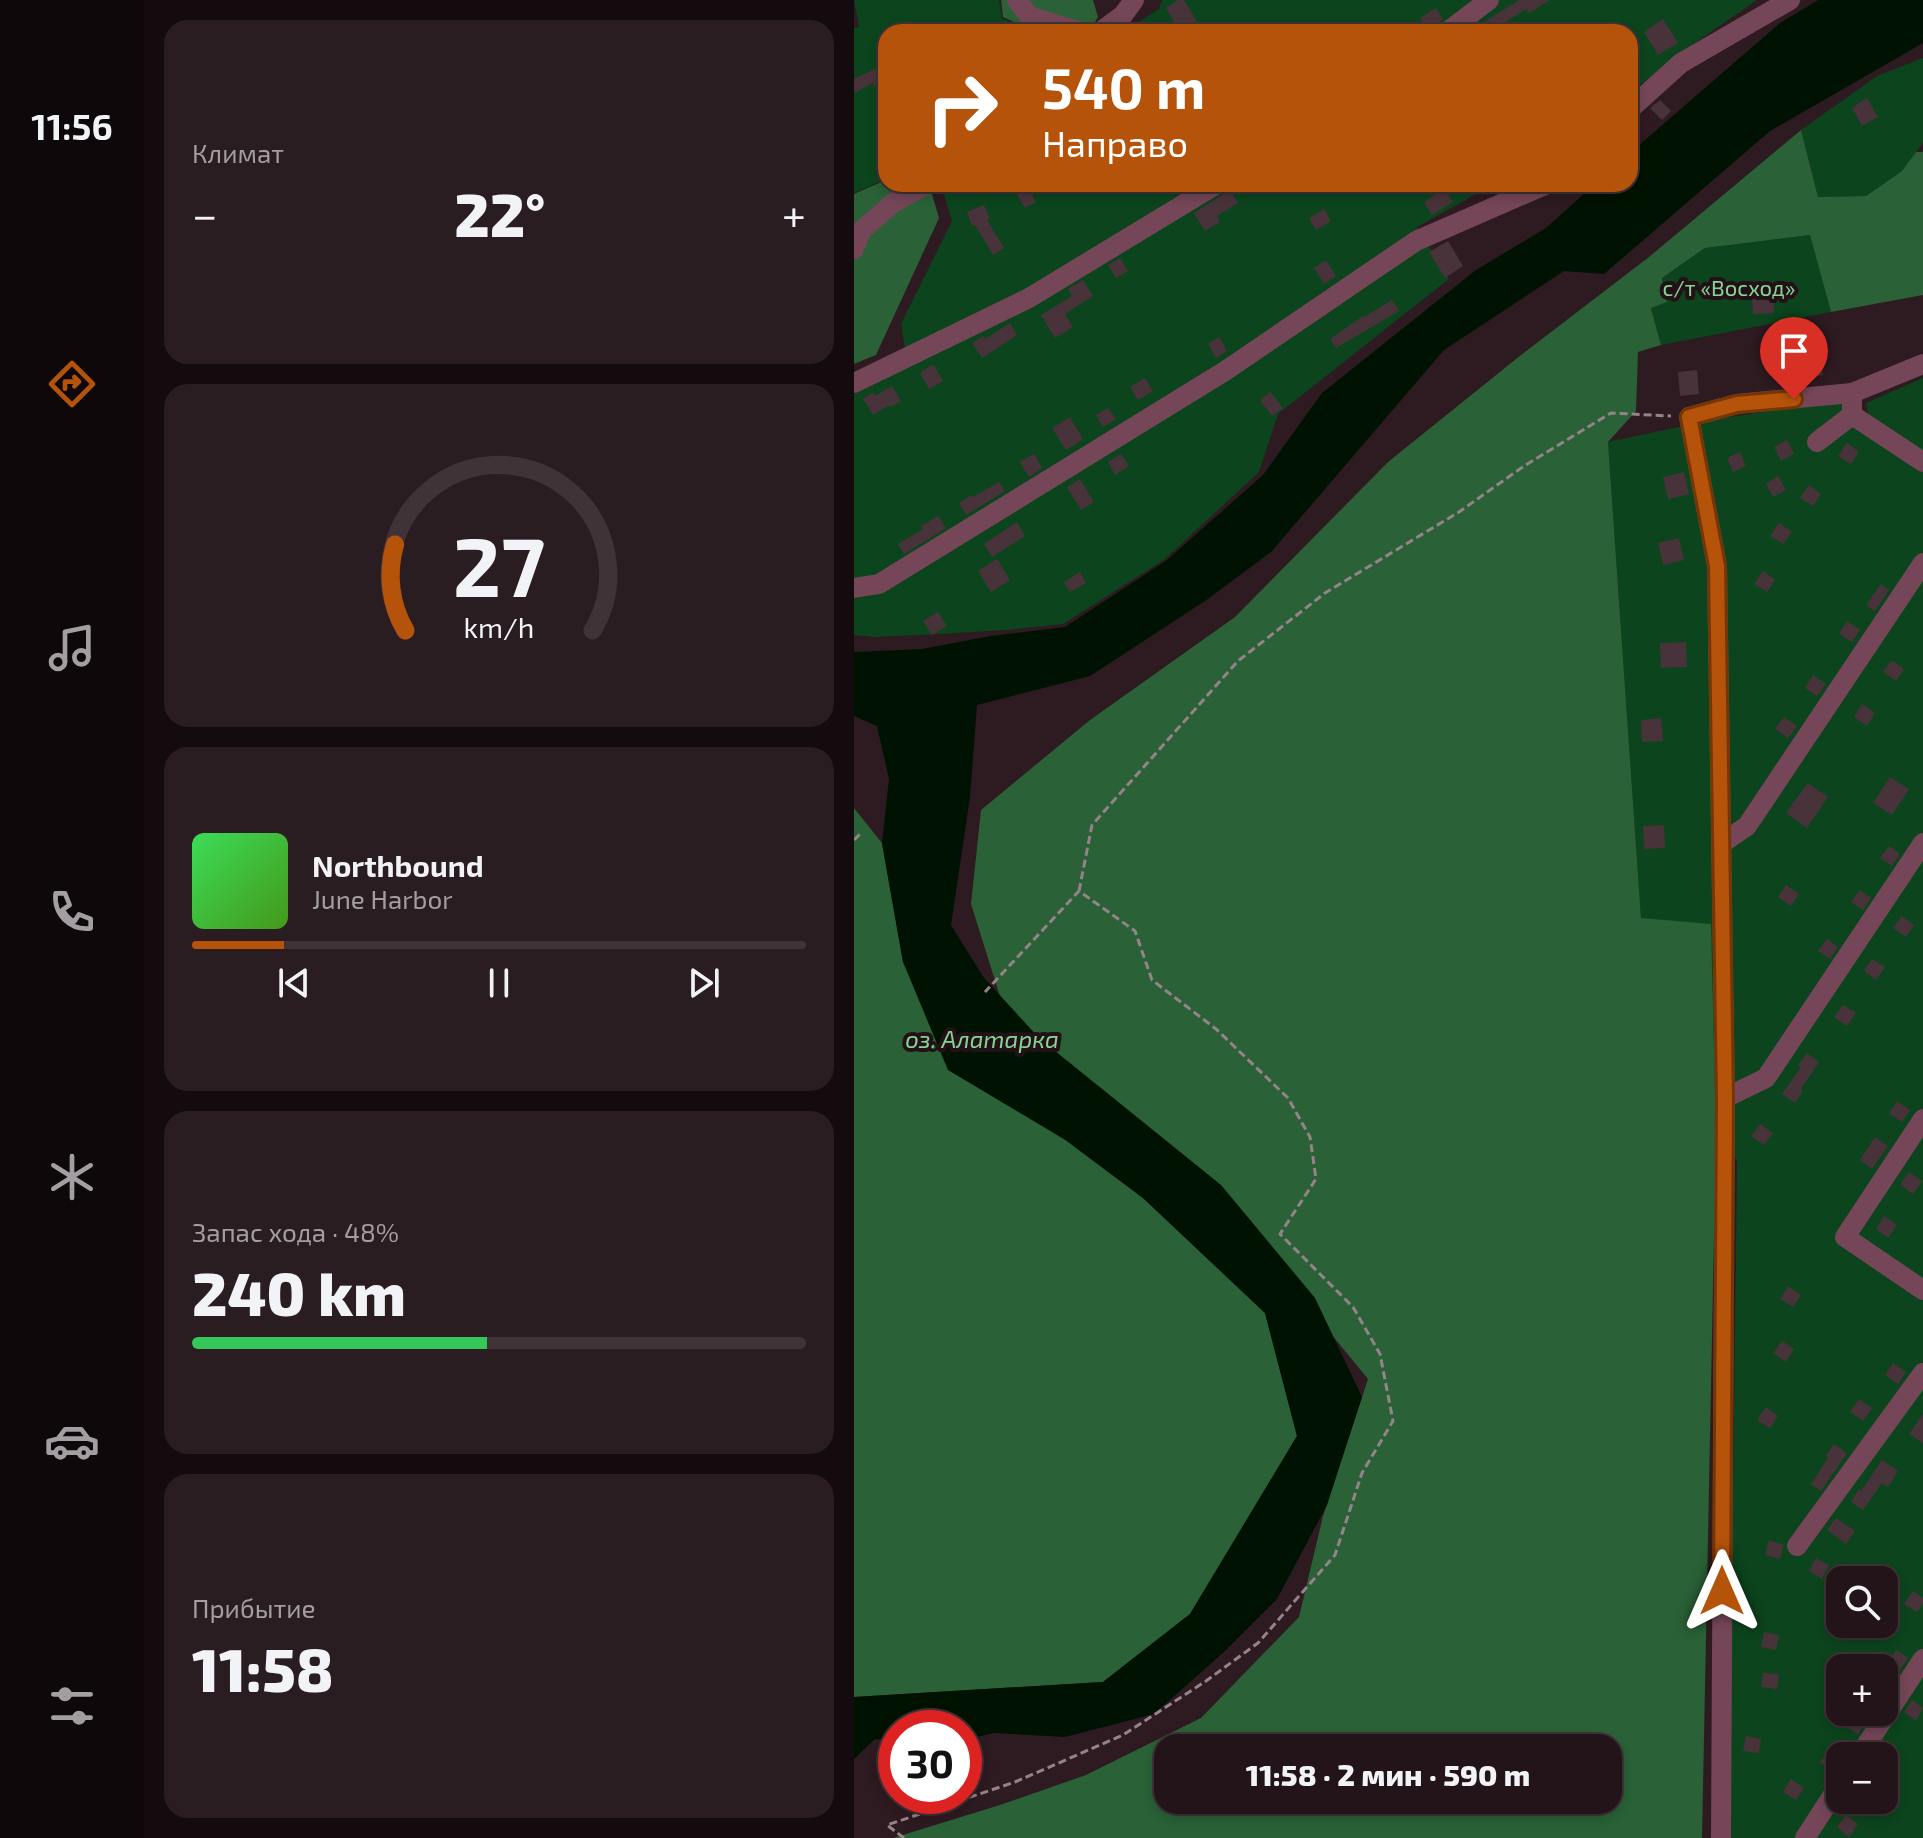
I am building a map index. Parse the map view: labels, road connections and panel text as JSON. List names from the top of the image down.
{
  "water": ["оз. Алатарка"],
  "parks": ["с/т «Восход»"],
  "page": {
    "tabs": "11:56",
    "tile": [
      "Климат",
      ["Запас хода · 48%", "240 km"],
      ["Прибытие", "11:58"]
    ],
    "turn": ["540 m", "Направо"],
    "heat": ["−", "22°", "+"],
    "song": ["Northbound", "June Harbor"],
    "map_buttons": ["+", "−"],
    "limit": "30",
    "trip": "11:58 · 2 мин · 590 m",
    "gauge": ["27", "km/h"]
  }
}
